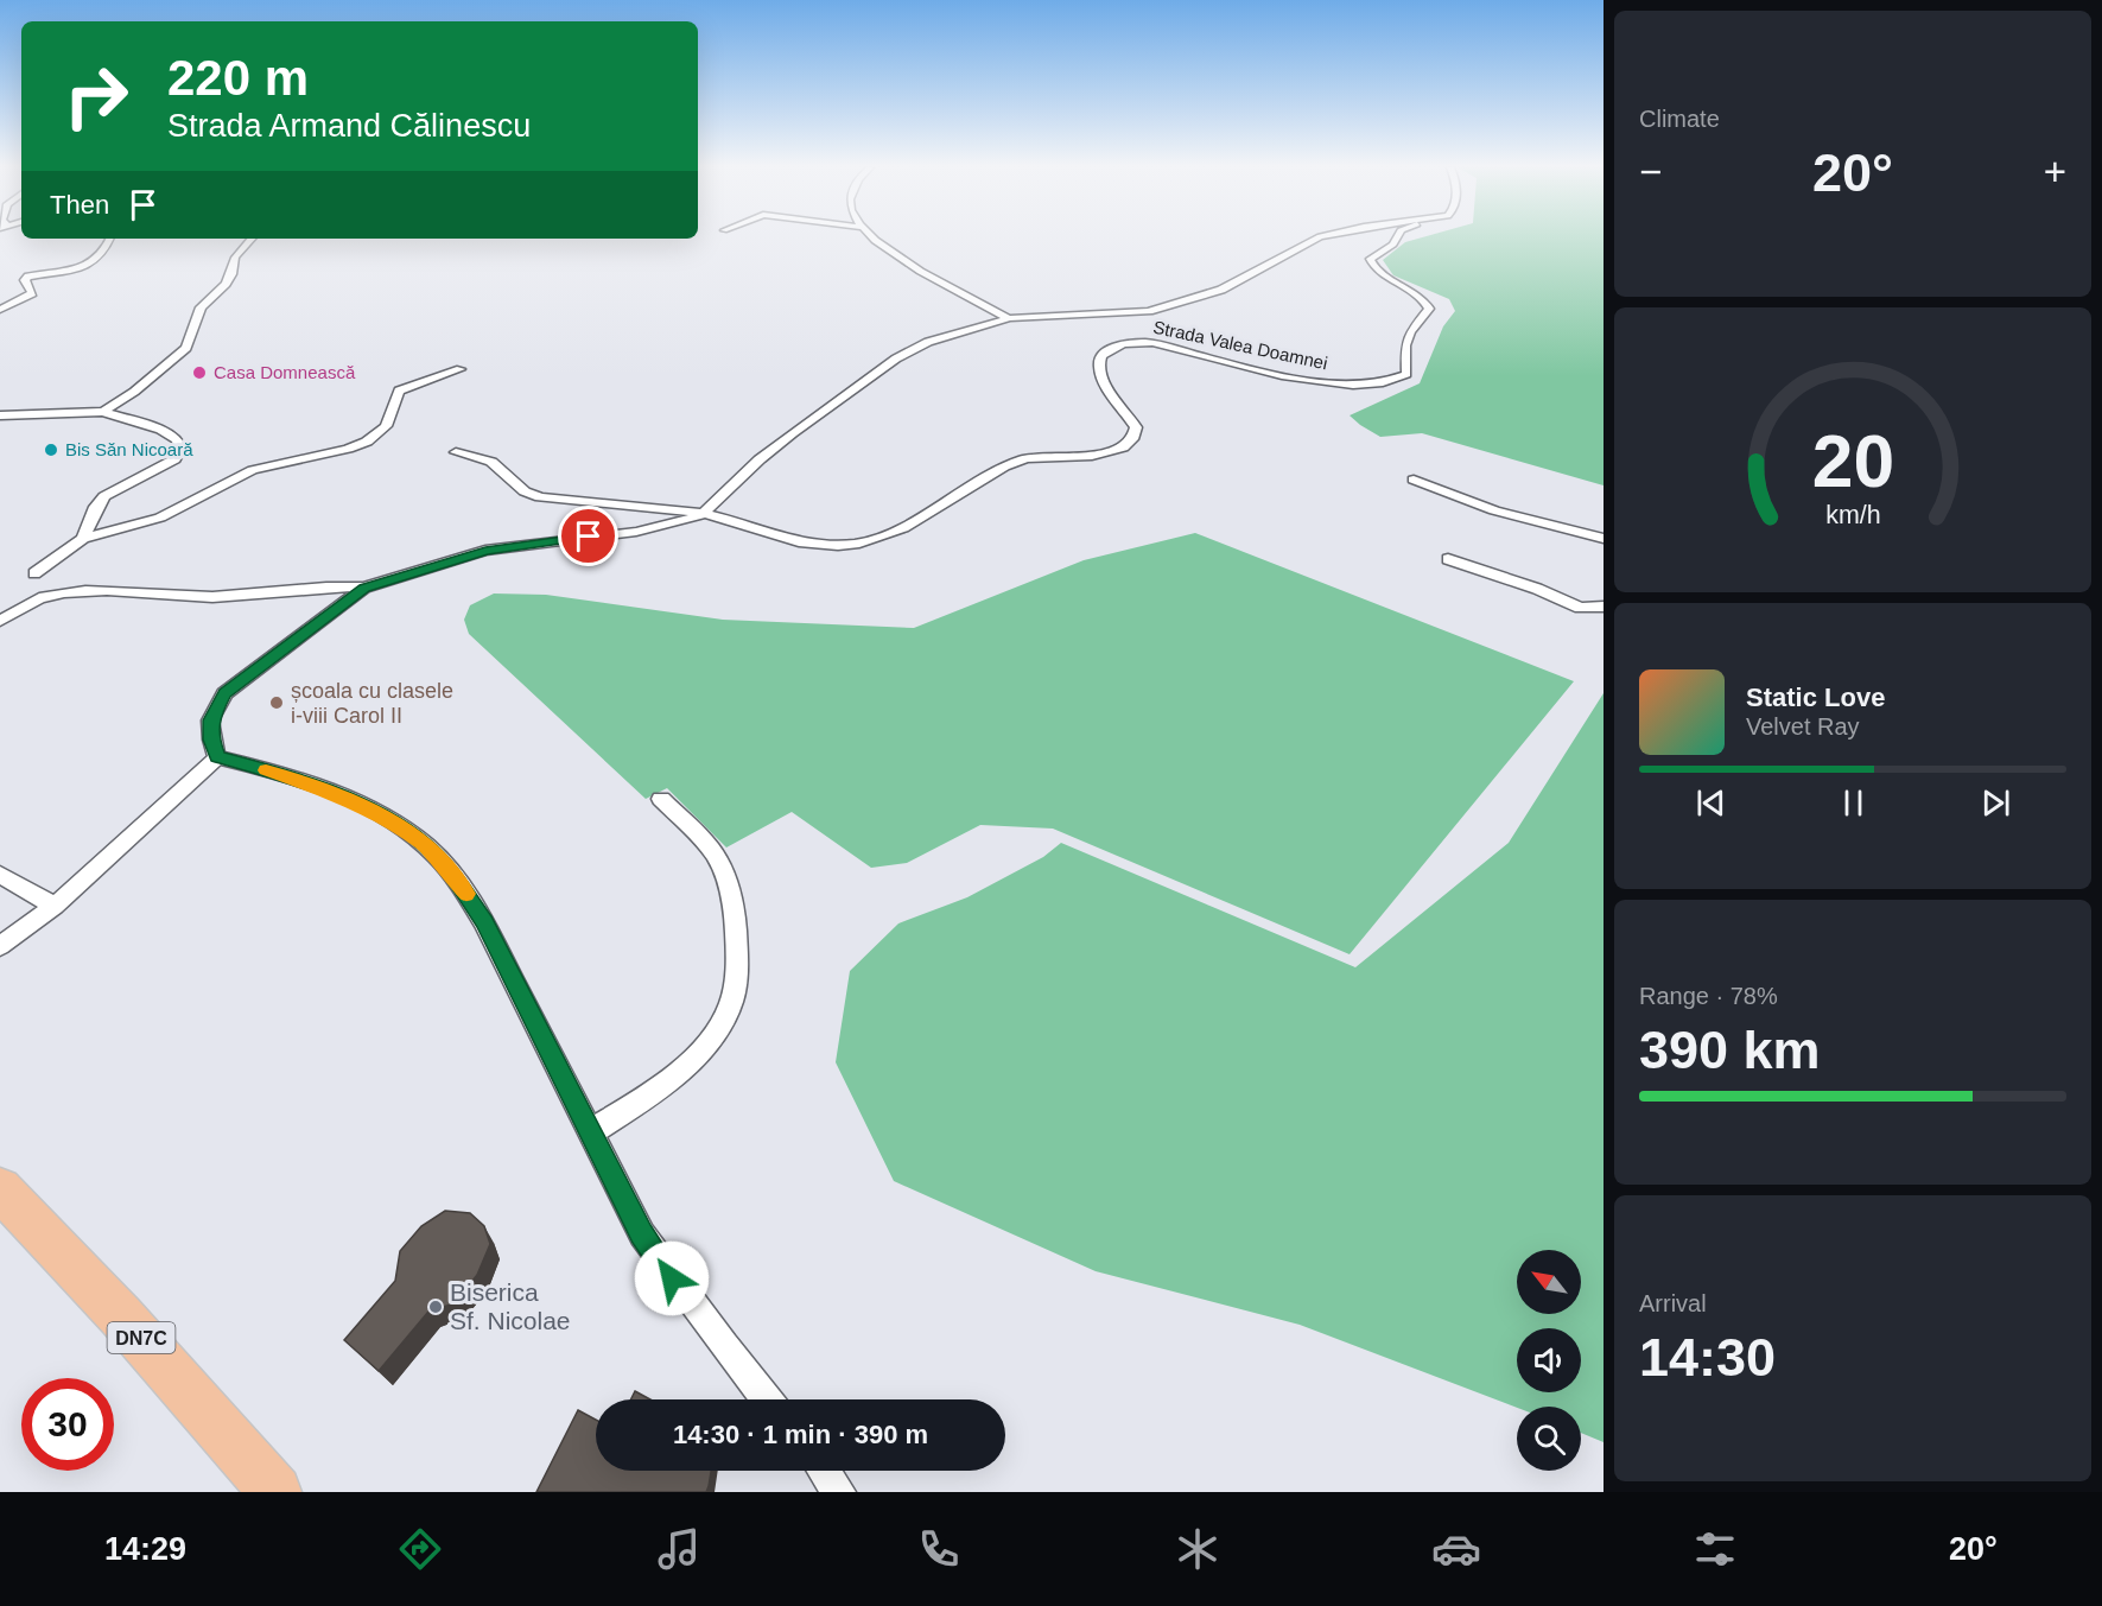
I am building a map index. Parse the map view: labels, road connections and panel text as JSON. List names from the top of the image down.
{
  "streets": {
    "main road": ["DN7C"],
    "street": ["Strada Valea Doamnei"]
  },
  "places": [
    "Casa Domnească",
    "Bis Săn Nicoară",
    "școala cu clasele i-viii Carol II",
    "Biserica Sf. Nicolae"
  ],
  "north": "top left",
  "page": {
    "tile": [
      "Climate",
      ["Range · 78%", "390 km"],
      ["Arrival", "14:30"]
    ],
    "turn": ["220 m", "Strada Armand Călinescu"],
    "heat": ["−", "20°", "+"],
    "then": "Then",
    "song": ["Static Love", "Velvet Ray"],
    "limit": "30",
    "trip": "14:30 · 1 min · 390 m",
    "tabs": ["14:29", "20°"],
    "gauge": ["20", "km/h"]
  }
}
